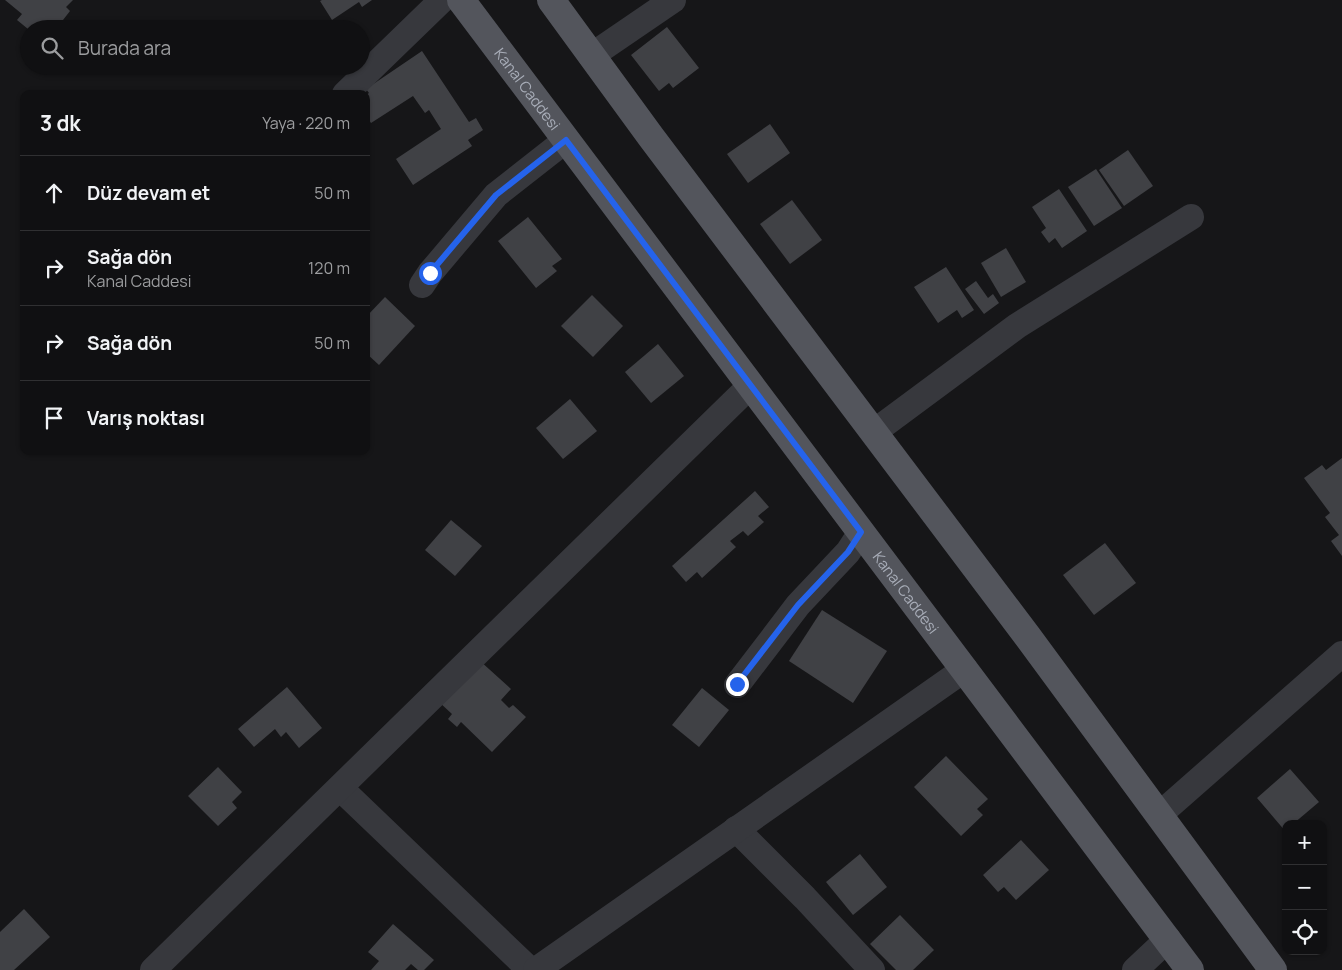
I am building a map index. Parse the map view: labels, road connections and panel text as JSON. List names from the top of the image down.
{
  "streets": {
    "main road": ["Kanal Caddesi"]
  },
  "page": {
    "search": "Burada ara",
    "heading": ["3 dk", "Yaya · 220 m"],
    "list": [
      ["Düz devam et", "50 m"],
      ["Sağa dön", "Kanal Caddesi", "120 m"],
      ["Sağa dön", "50 m"],
      "Varış noktası"
    ],
    "map_buttons": ["+", "−"]
  }
}
